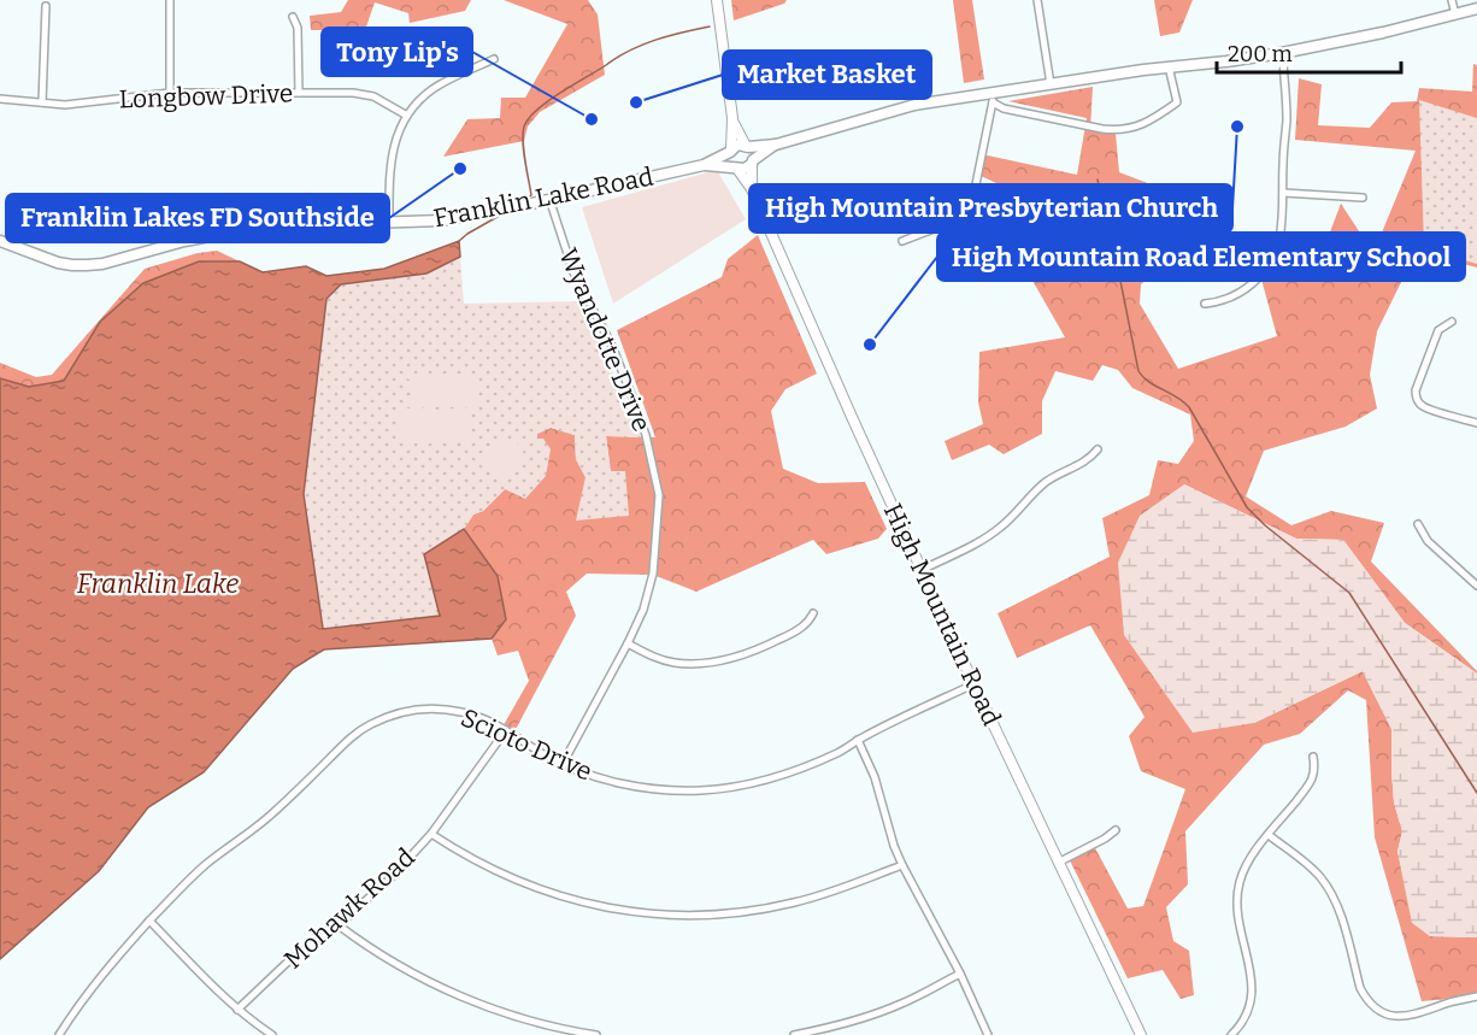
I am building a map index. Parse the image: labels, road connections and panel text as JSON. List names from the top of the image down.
{
  "streets": {
    "main road": ["Franklin Lake Road", "High Mountain Road"],
    "street": [
      "Longbow Drive",
      "Wyandotte Drive",
      "Scioto Drive",
      "Mohawk Road"
    ]
  },
  "crossings": [
    ["Franklin Lake Road", "Wyandotte Drive"],
    ["Franklin Lake Road", "High Mountain Road"],
    ["Wyandotte Drive", "Scioto Drive"],
    ["High Mountain Road", "Scioto Drive"],
    ["Scioto Drive", "Mohawk Road"]
  ],
  "water": ["Franklin Lake"],
  "places": [
    "Market Basket",
    "Tony Lip's",
    "High Mountain Presbyterian Church",
    "Franklin Lakes FD Southside",
    "High Mountain Road Elementary School"
  ],
  "scale_bar": "200 m"
}
